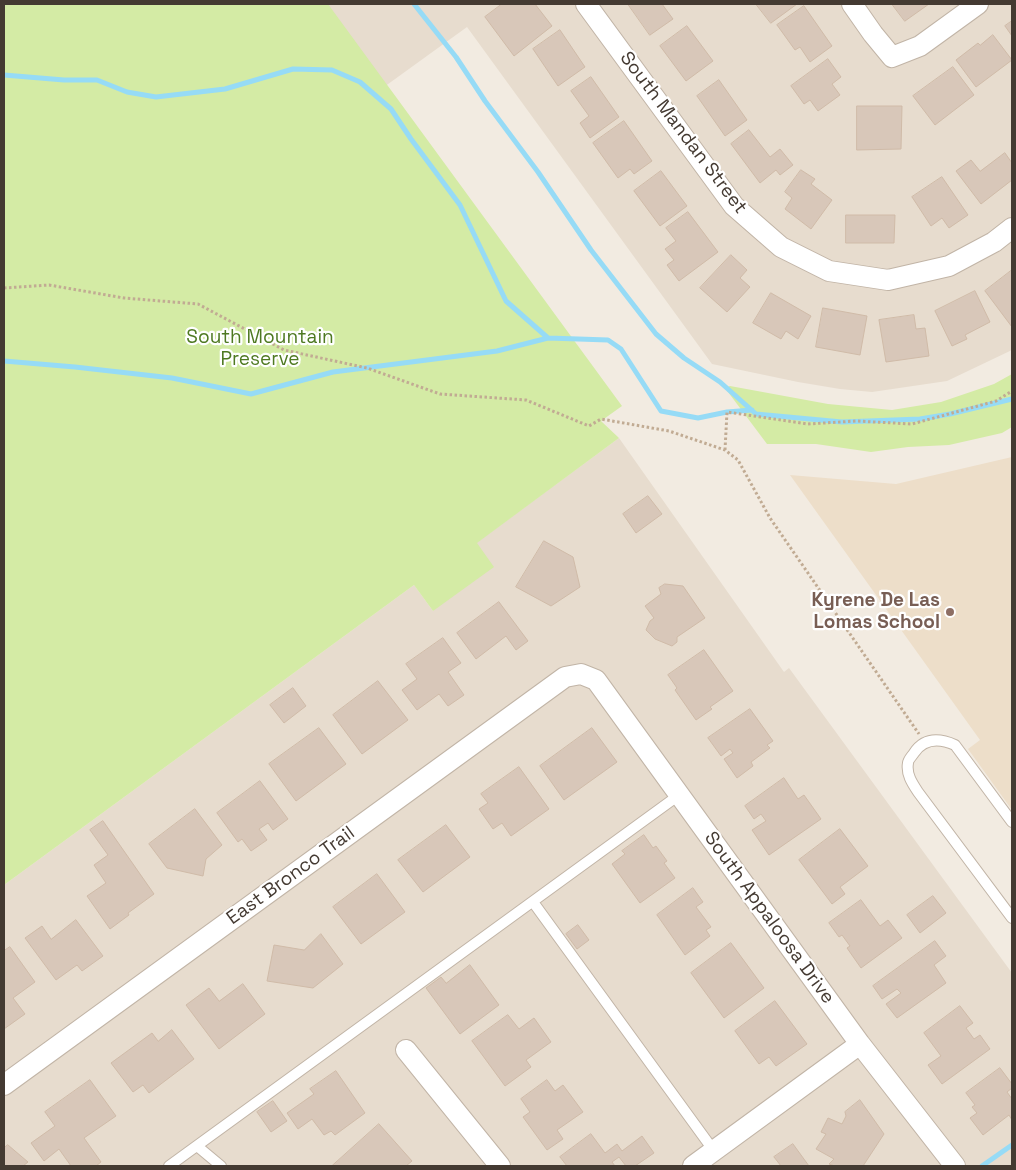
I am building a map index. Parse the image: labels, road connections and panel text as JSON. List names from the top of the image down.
{
  "streets": {
    "street": ["South Mandan Street", "East Bronco Trail", "South Appaloosa Drive"]
  },
  "crossings": [
    ["East Bronco Trail", "South Appaloosa Drive"]
  ],
  "parks": ["South Mountain Preserve"],
  "places": ["Kyrene De Las Lomas School"]
}
